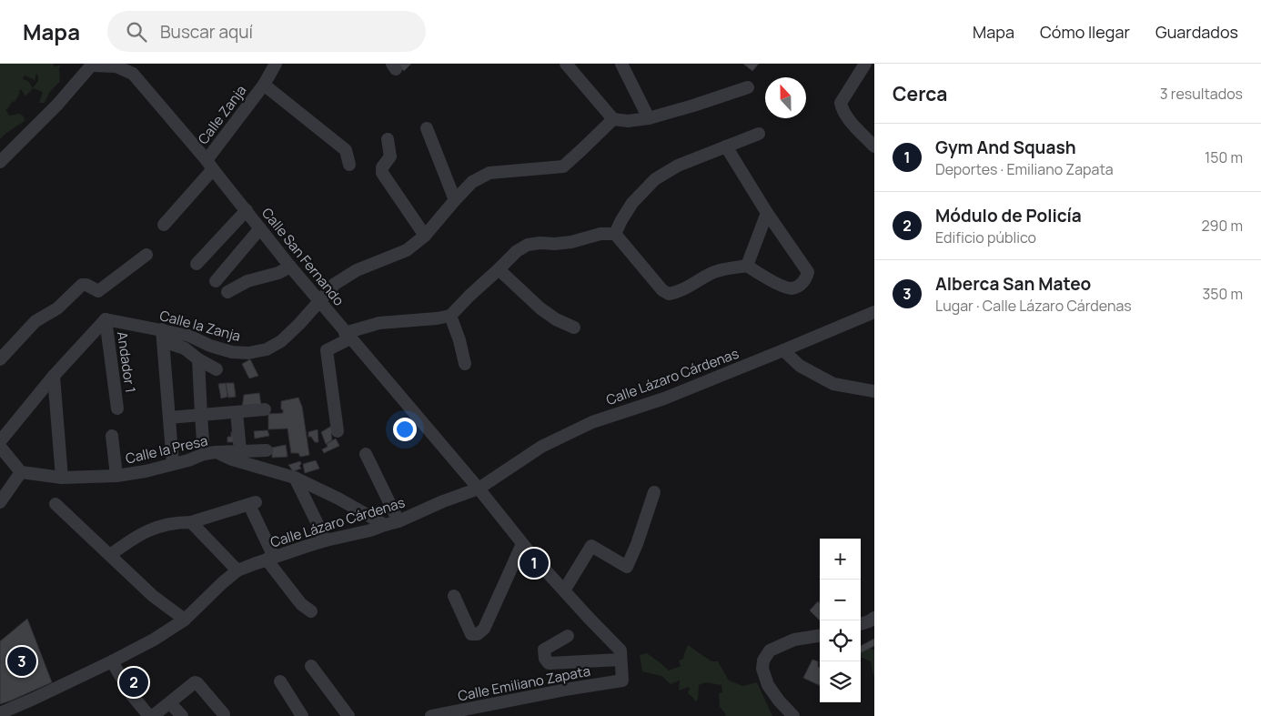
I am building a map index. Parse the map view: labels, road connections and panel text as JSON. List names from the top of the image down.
{
  "streets": {
    "street": [
      "Calle Zanja",
      "Calle San Fernando",
      "Calle la Zanja",
      "Andador 1",
      "Calle Lázaro Cárdenas",
      "Calle la Presa",
      "Calle Emiliano Zapata"
    ]
  },
  "crossings": [
    ["Calle Zanja", "Calle San Fernando"],
    ["Calle San Fernando", "Calle la Zanja"],
    ["Calle San Fernando", "Calle Lázaro Cárdenas"],
    ["Calle San Fernando", "Calle Emiliano Zapata"],
    ["Calle la Zanja", "Andador 1"],
    ["Calle Lázaro Cárdenas", "Calle la Presa"]
  ],
  "north": "top",
  "page": {
    "header": "Mapa",
    "search": "Buscar aquí",
    "nav": ["Mapa", "Cómo llegar", "Guardados"],
    "heading": ["Cerca", "3 resultados"],
    "list": [
      {
        "mark": "1",
        "name": "Gym And Squash",
        "note": "Deportes · Emiliano Zapata",
        "value": "150 m"
      },
      {
        "mark": "2",
        "name": "Módulo de Policía",
        "note": "Edificio público",
        "value": "290 m"
      },
      {
        "mark": "3",
        "name": "Alberca San Mateo",
        "note": "Lugar · Calle Lázaro Cárdenas",
        "value": "350 m"
      }
    ],
    "map_buttons": ["+", "−"],
    "pins": ["1", "3", "2"]
  }
}
